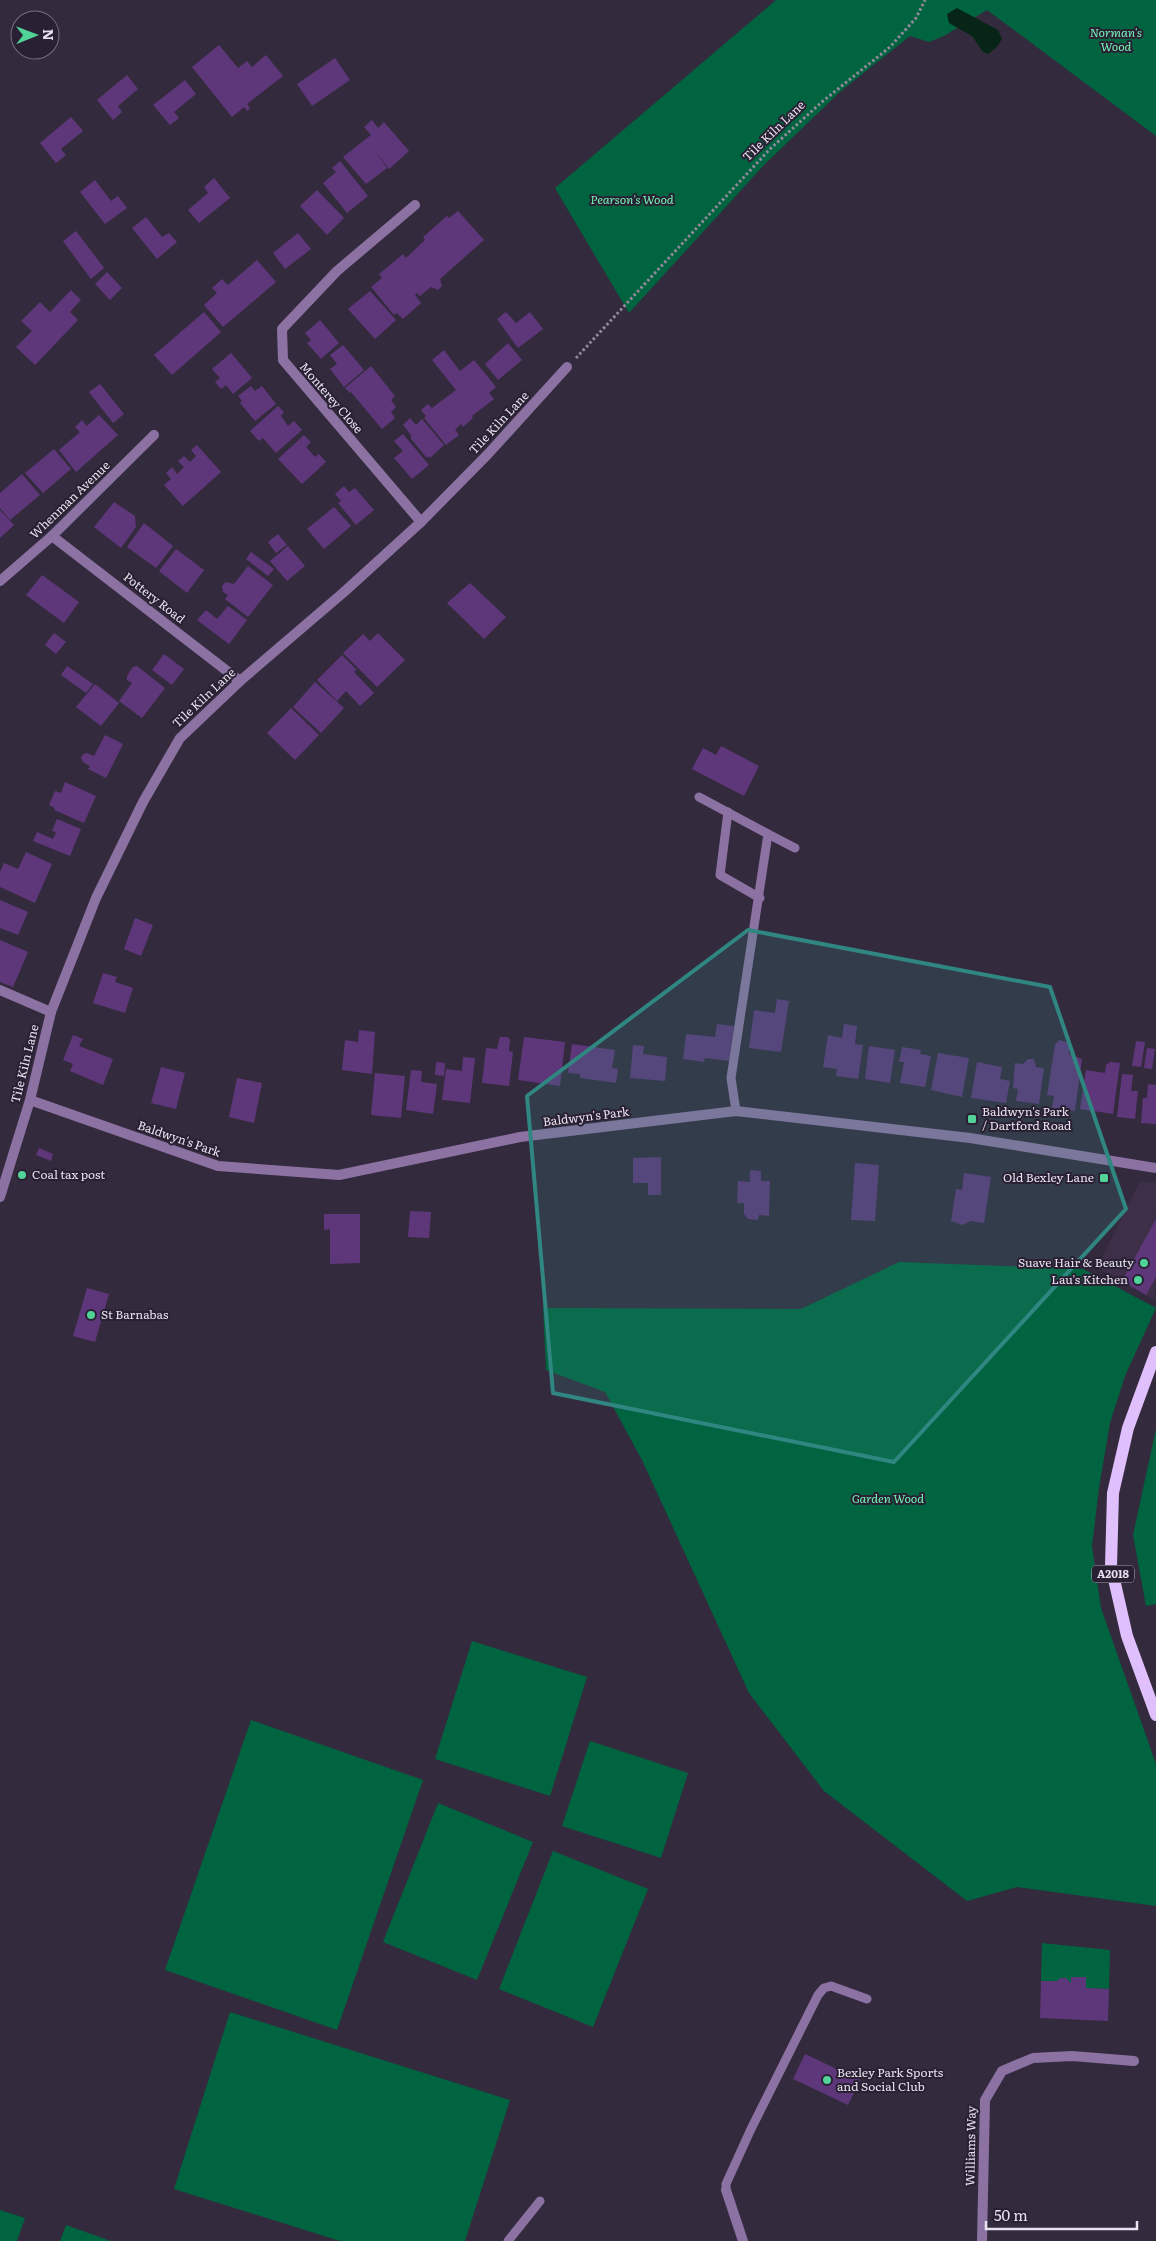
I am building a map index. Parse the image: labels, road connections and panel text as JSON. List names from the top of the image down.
{
  "streets": {
    "main road": ["A2018"],
    "street": [
      "Tile Kiln Lane",
      "Monterey Close",
      "Whenman Avenue",
      "Pottery Road",
      "Baldwyn's Park",
      "Williams Way"
    ]
  },
  "crossings": [
    ["Tile Kiln Lane", "Monterey Close"],
    ["Tile Kiln Lane", "Pottery Road"],
    ["Tile Kiln Lane", "Baldwyn's Park"],
    ["Whenman Avenue", "Pottery Road"]
  ],
  "parks": ["Norman's Wood", "Pearson's Wood", "Garden Wood"],
  "places": {
    "transit": ["Baldwyn's Park / Dartford Road", "Old Bexley Lane"],
    "other": [
      "Coal tax post",
      "Suave Hair & Beauty",
      "Lau's Kitchen",
      "St Barnabas",
      "Bexley Park Sports and Social Club"
    ]
  },
  "scale_bar": "50 m",
  "north": "right"
}
